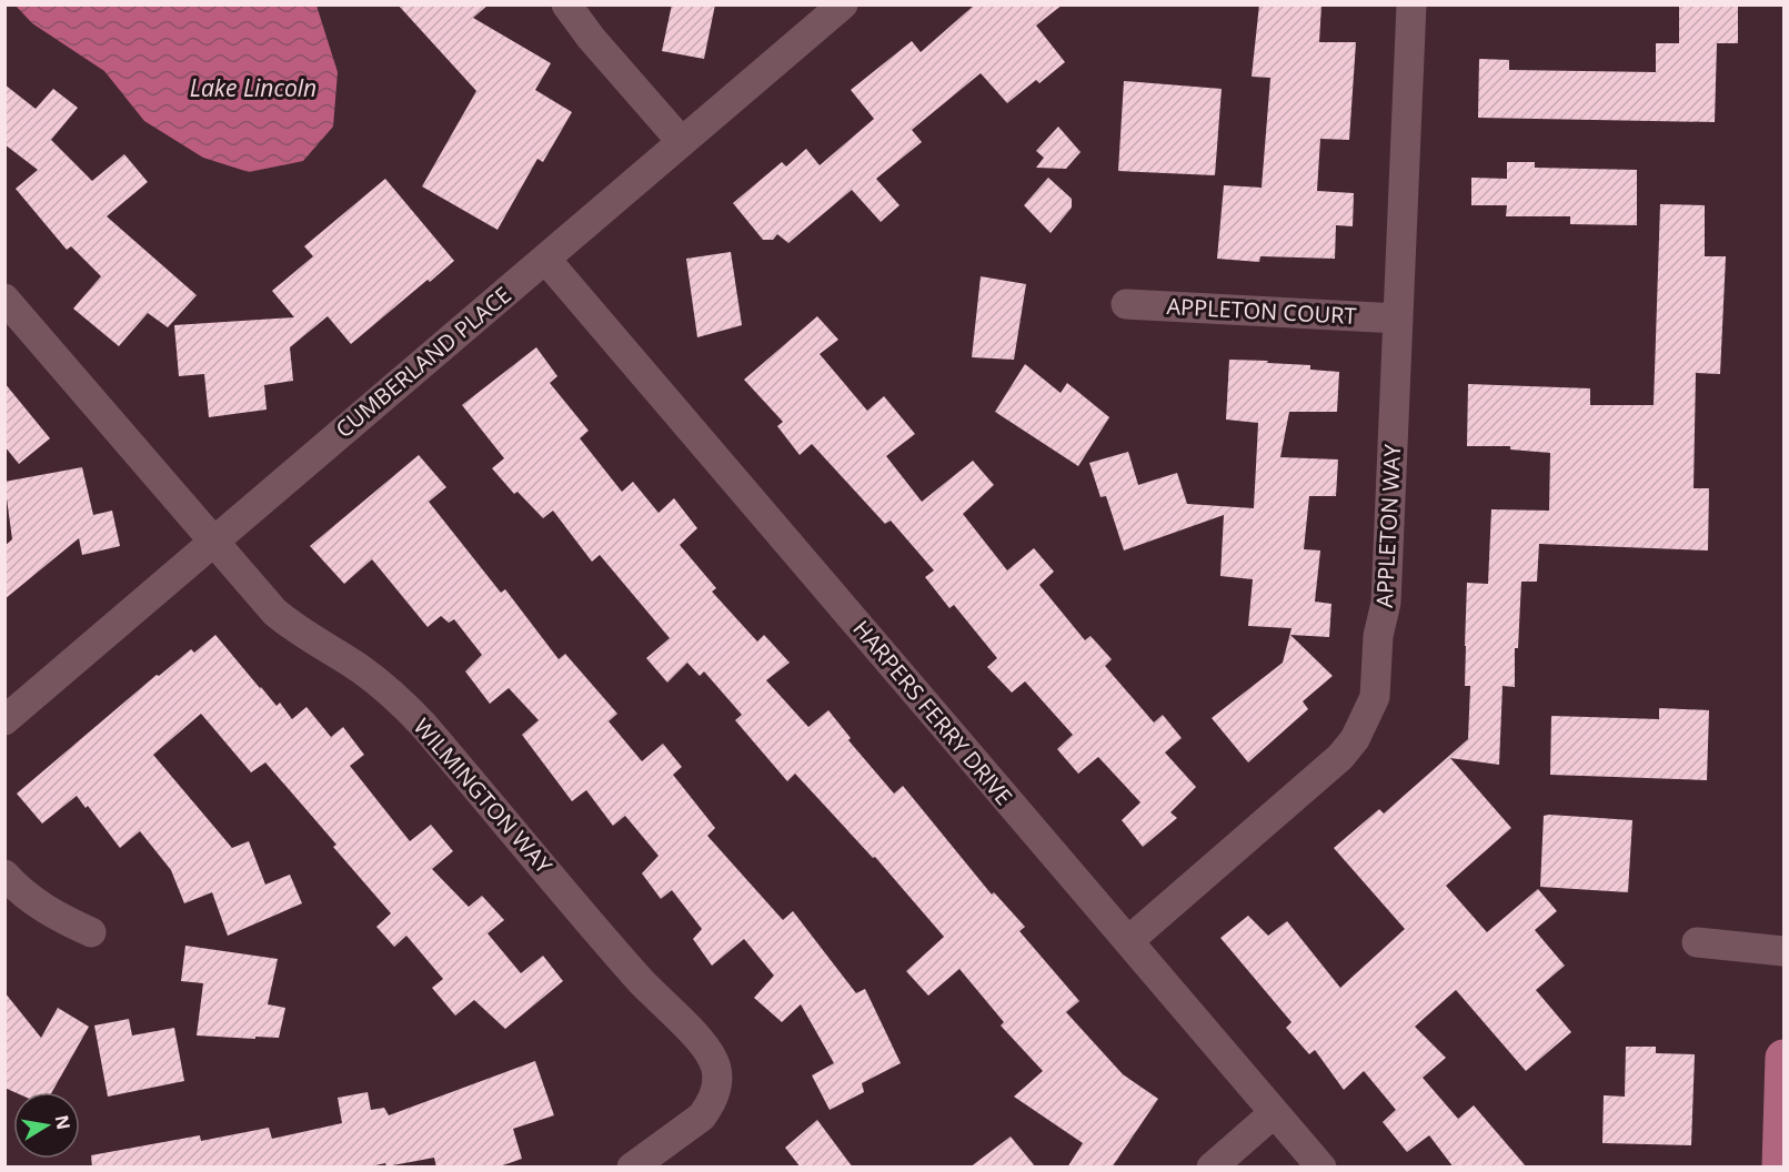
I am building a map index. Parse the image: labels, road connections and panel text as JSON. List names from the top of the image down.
{
  "streets": {
    "street": [
      "APPLETON COURT",
      "CUMBERLAND PLACE",
      "APPLETON WAY",
      "HARPERS FERRY DRIVE",
      "WILMINGTON WAY"
    ]
  },
  "crossings": [
    ["APPLETON COURT", "APPLETON WAY"],
    ["CUMBERLAND PLACE", "HARPERS FERRY DRIVE"],
    ["CUMBERLAND PLACE", "WILMINGTON WAY"],
    ["APPLETON WAY", "HARPERS FERRY DRIVE"]
  ],
  "water": ["Lake Lincoln"],
  "north": "right"
}
